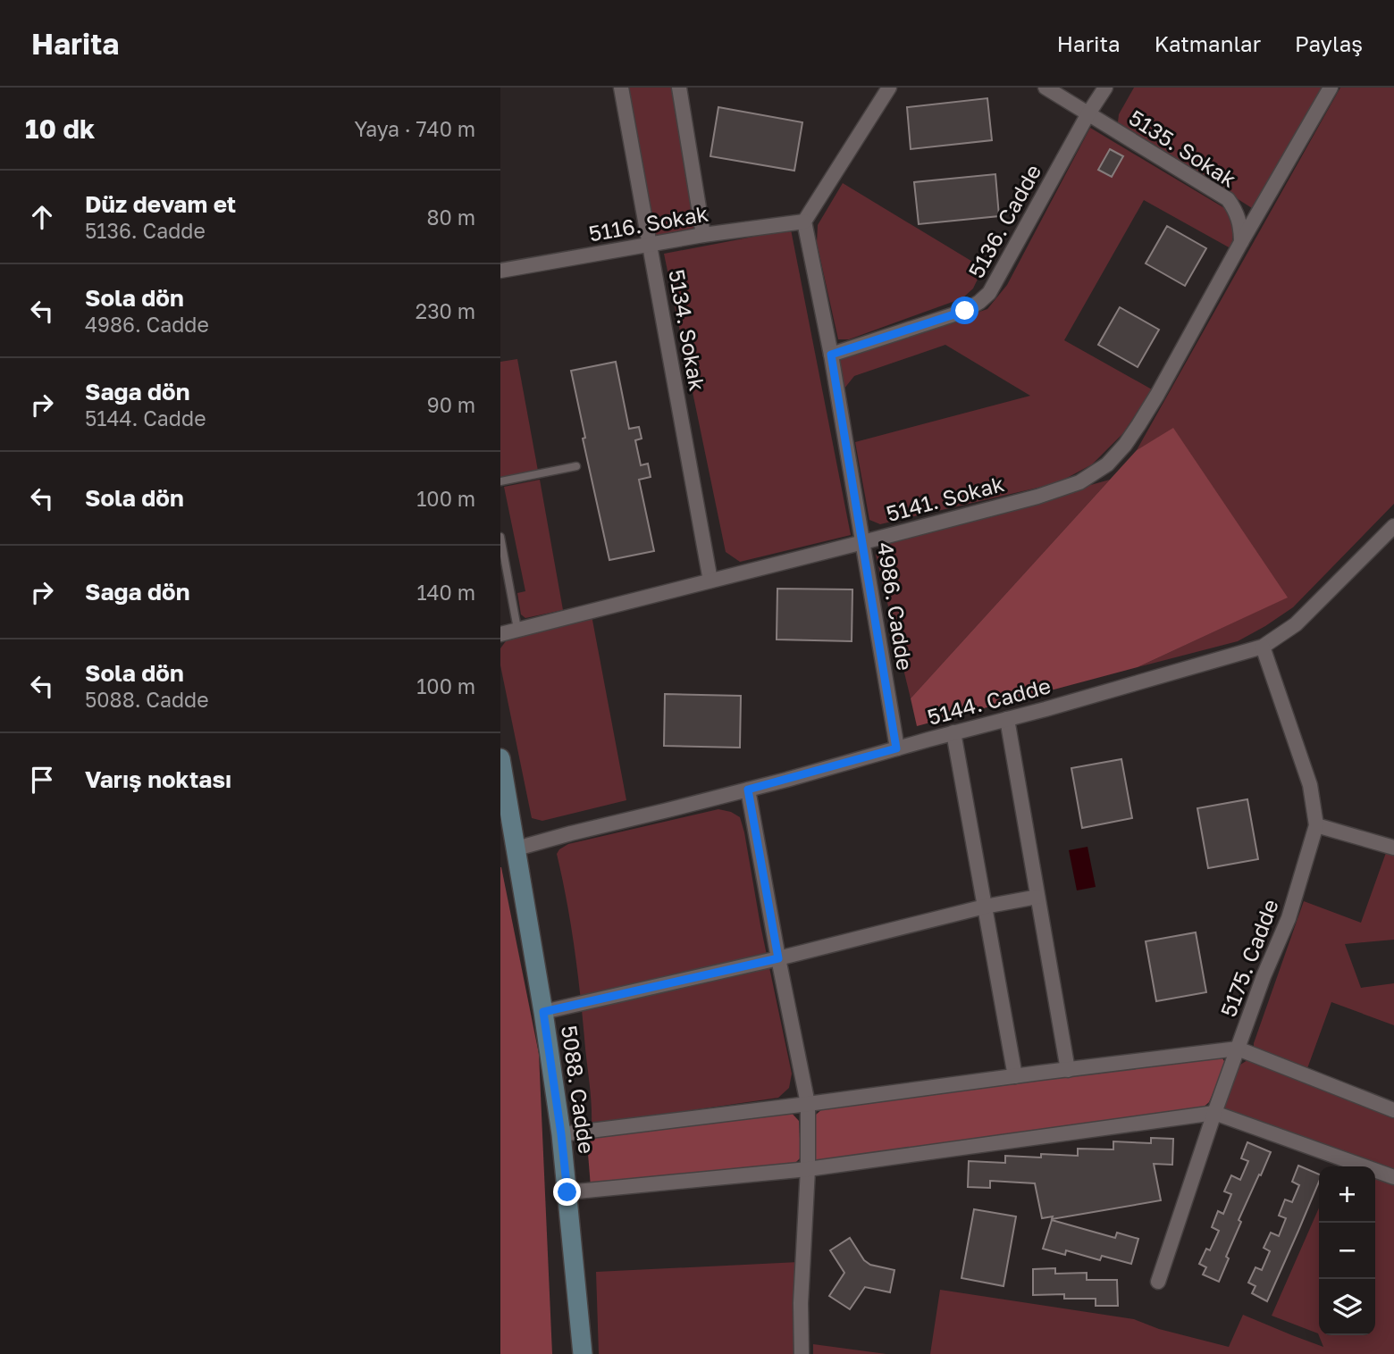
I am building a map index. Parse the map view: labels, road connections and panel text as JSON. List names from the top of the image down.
{
  "streets": {
    "street": [
      "5135. Sokak",
      "5136. Cadde",
      "5116. Sokak",
      "5134. Sokak",
      "5141. Sokak",
      "4986. Cadde",
      "5144. Cadde",
      "5175. Cadde",
      "5088. Cadde"
    ]
  },
  "crossings": [
    ["5135. Sokak", "5136. Cadde"],
    ["5135. Sokak", "5141. Sokak"],
    ["5136. Cadde", "4986. Cadde"],
    ["5116. Sokak", "5134. Sokak"],
    ["5116. Sokak", "4986. Cadde"],
    ["5134. Sokak", "5141. Sokak"],
    ["5141. Sokak", "4986. Cadde"],
    ["4986. Cadde", "5144. Cadde"],
    ["5144. Cadde", "5175. Cadde"],
    ["5144. Cadde", "5088. Cadde"]
  ],
  "page": {
    "header": "Harita",
    "nav": ["Harita", "Katmanlar", "Paylaş"],
    "heading": ["10 dk", "Yaya · 740 m"],
    "list": [
      ["Düz devam et", "5136. Cadde", "80 m"],
      ["Sola dön", "4986. Cadde", "230 m"],
      ["Sağa dön", "5144. Cadde", "90 m"],
      ["Sola dön", "100 m"],
      ["Sağa dön", "140 m"],
      ["Sola dön", "5088. Cadde", "100 m"],
      "Varış noktası"
    ],
    "map_buttons": ["+", "−"]
  }
}
